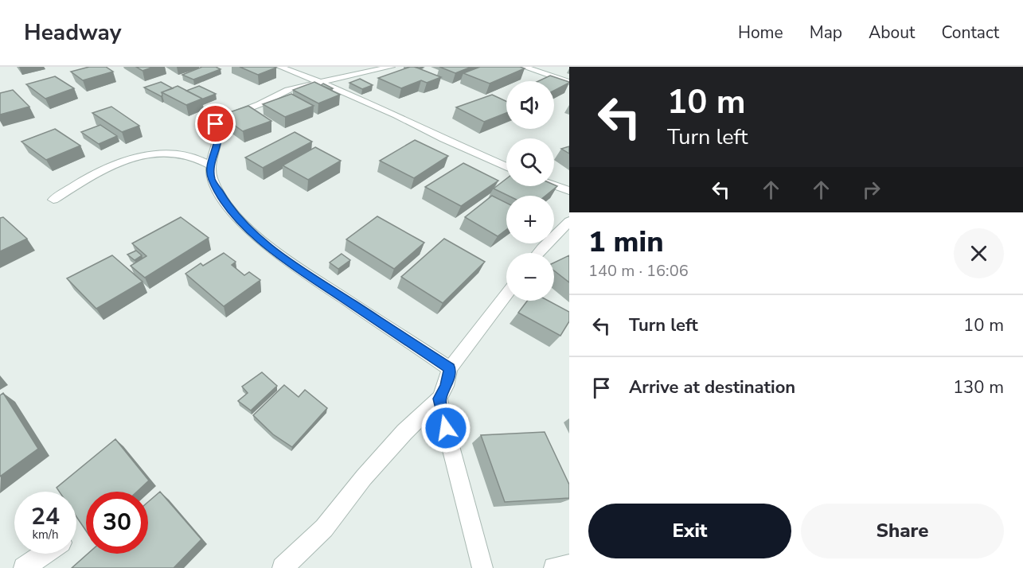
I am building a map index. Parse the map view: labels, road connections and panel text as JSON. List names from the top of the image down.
{
  "page": {
    "header": "Headway",
    "nav": [
      "Home",
      "Map",
      "About",
      "Contact"
    ],
    "turn": ["10 m", "Turn left"],
    "map_buttons": ["+", "−"],
    "heading": ["1 min", "140 m · 16:06"],
    "list": [
      {
        "name": "Turn left",
        "value": "10 m"
      },
      {
        "name": "Arrive at destination",
        "value": "130 m"
      }
    ],
    "speed": "24 km/h",
    "limit": "30",
    "buttons": ["Exit", "Share"]
  }
}
